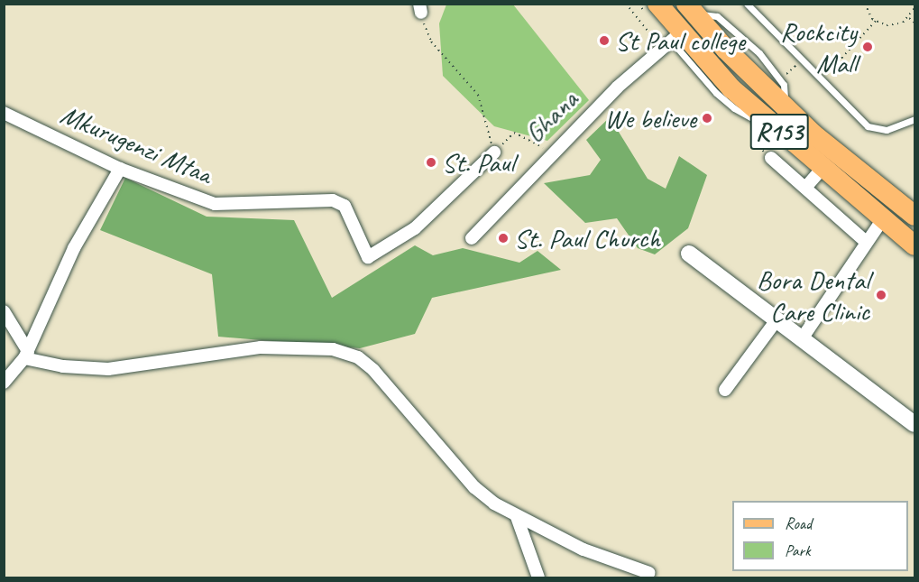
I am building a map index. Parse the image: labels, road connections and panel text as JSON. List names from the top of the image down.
{
  "streets": {
    "main road": ["R153"],
    "street": ["Ghana", "Mkurugenzi Mtaa"]
  },
  "crossings": [
    ["Ghana", "R153"]
  ],
  "places": [
    "St Paul college",
    "Rockcity Mall",
    "We believe",
    "St. Paul",
    "St. Paul Church",
    "Bora Dental Care Clinic"
  ],
  "legend": ["Road", "Park"]
}
